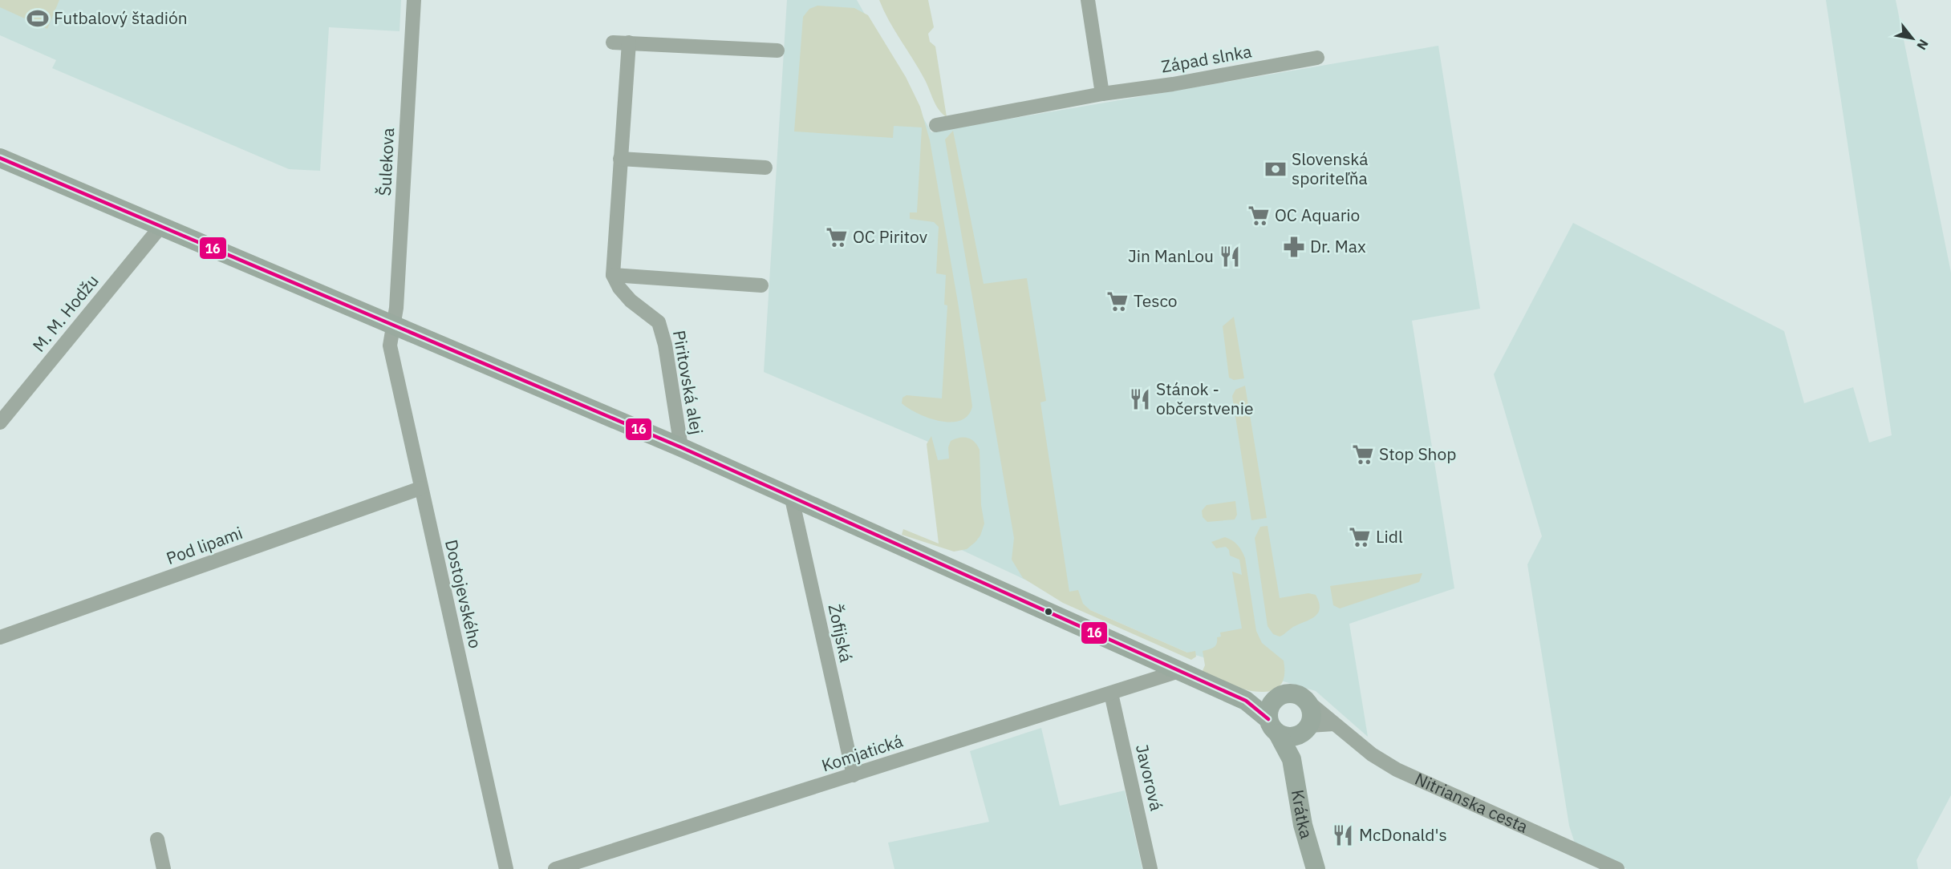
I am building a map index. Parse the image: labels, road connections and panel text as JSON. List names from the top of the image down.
{
  "streets": {
    "main road": ["Krátka"],
    "street": [
      "Západ slnka",
      "Šulekova",
      "M. M. Hodžu",
      "Piritovská alej",
      "Pod lipami",
      "Dostojevského",
      "Žofijská",
      "Komjatická",
      "Javorová",
      "Nitrianska cesta"
    ]
  },
  "crossings": [
    ["Šulekova", "Dostojevského"],
    ["Pod lipami", "Dostojevského"],
    ["Žofijská", "Komjatická"],
    ["Komjatická", "Javorová"],
    ["Nitrianska cesta", "Krátka"]
  ],
  "places": {
    "sports": ["Futbalový štadión"],
    "bank": ["Slovenská sporiteľňa"],
    "supermarket": [
      "OC Aquario",
      "OC Piritov",
      "Tesco",
      "Stop Shop",
      "Lidl"
    ],
    "pharmacy": ["Dr. Max"],
    "restaurant": ["Jin ManLou", "Stánok - občerstvenie", "McDonald's"]
  },
  "lines": ["transit line 16"],
  "north": "bottom right"
}
